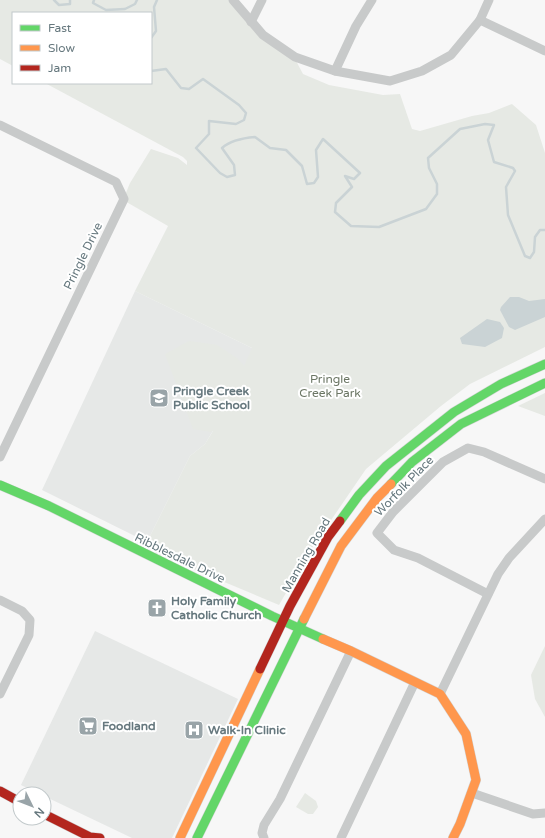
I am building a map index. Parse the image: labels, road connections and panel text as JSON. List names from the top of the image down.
{
  "streets": {
    "main road": ["Manning Road", "Ribblesdale Drive"],
    "street": ["Pringle Drive", "Worfolk Place"]
  },
  "crossings": [
    ["Manning Road", "Ribblesdale Drive"]
  ],
  "parks": ["Pringle Creek Park"],
  "places": {
    "school or university": ["Pringle Creek Public School"],
    "church": ["Holy Family Catholic Church"],
    "supermarket": ["Foodland"],
    "hospital": ["Walk-In Clinic"]
  },
  "legend": ["Fast", "Slow", "Jam"],
  "north": "bottom right"
}
